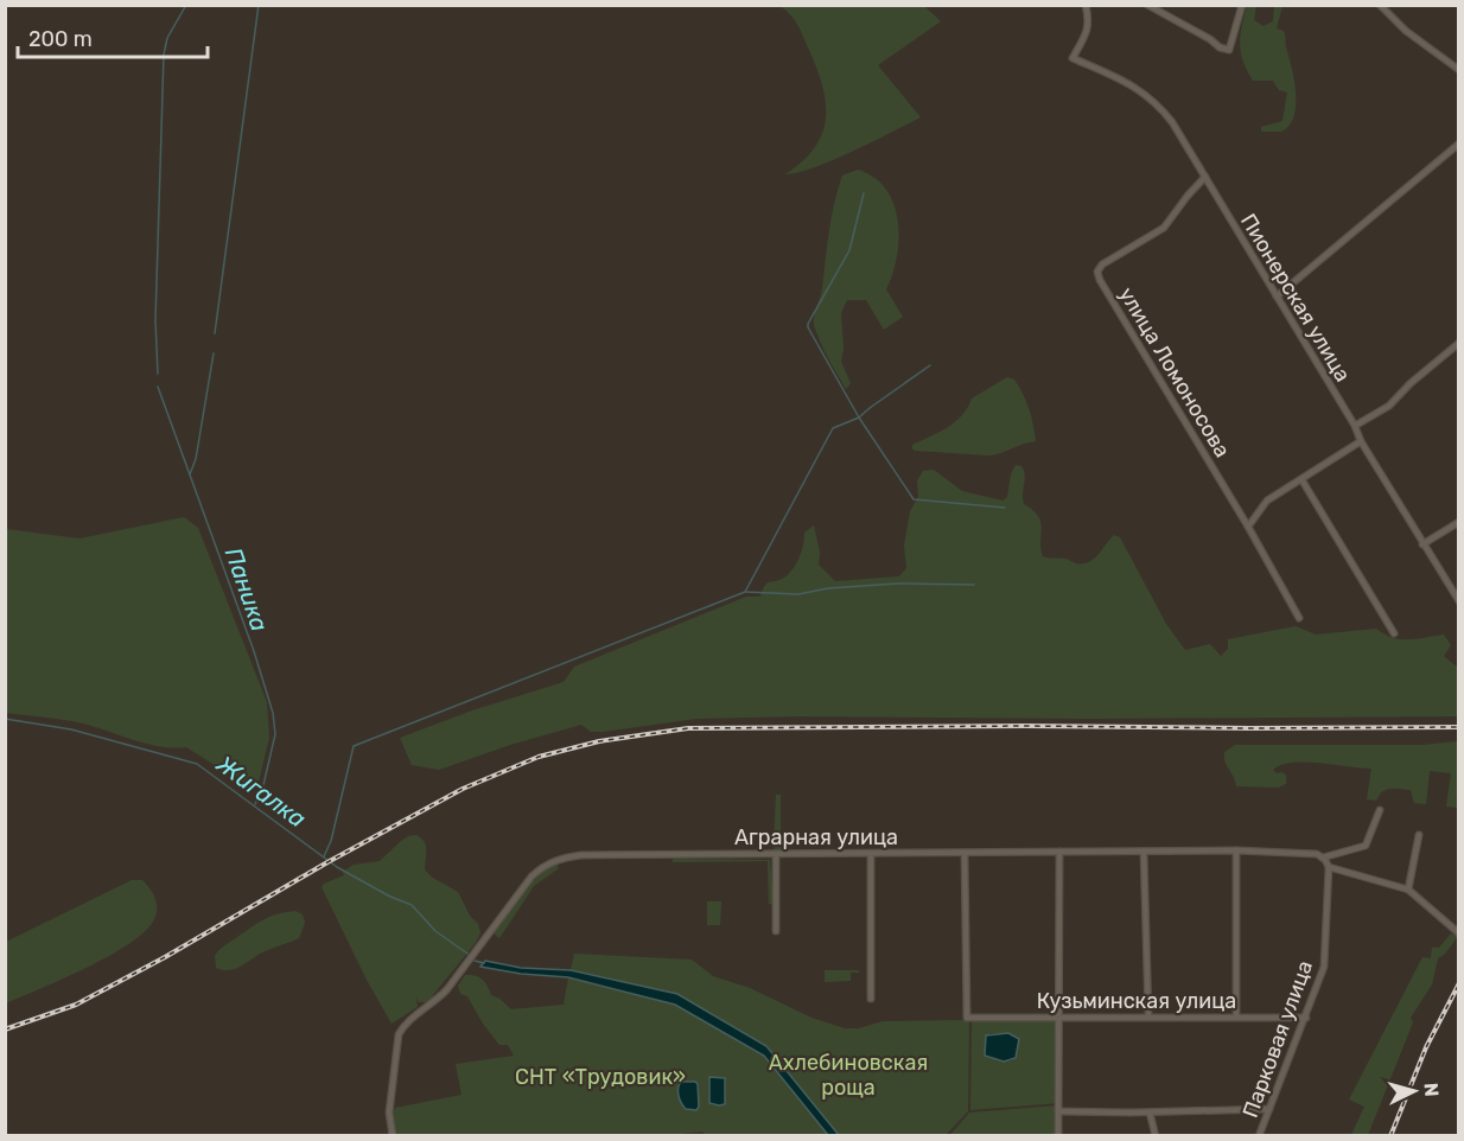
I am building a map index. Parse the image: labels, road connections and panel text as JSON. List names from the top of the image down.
{
  "streets": {
    "street": [
      "Пионерская улица",
      "улица Ломоносова",
      "Аграрная улица",
      "Кузьминская улица",
      "Парковая улица"
    ]
  },
  "crossings": [
    ["Пионерская улица", "улица Ломоносова"],
    ["Аграрная улица", "Кузьминская улица"],
    ["Кузьминская улица", "Парковая улица"]
  ],
  "water": ["Паника", "Жигалка"],
  "parks": ["Ахлебиновская роща", "СНТ «Трудовик»"],
  "scale_bar": "200 m",
  "north": "right"
}
